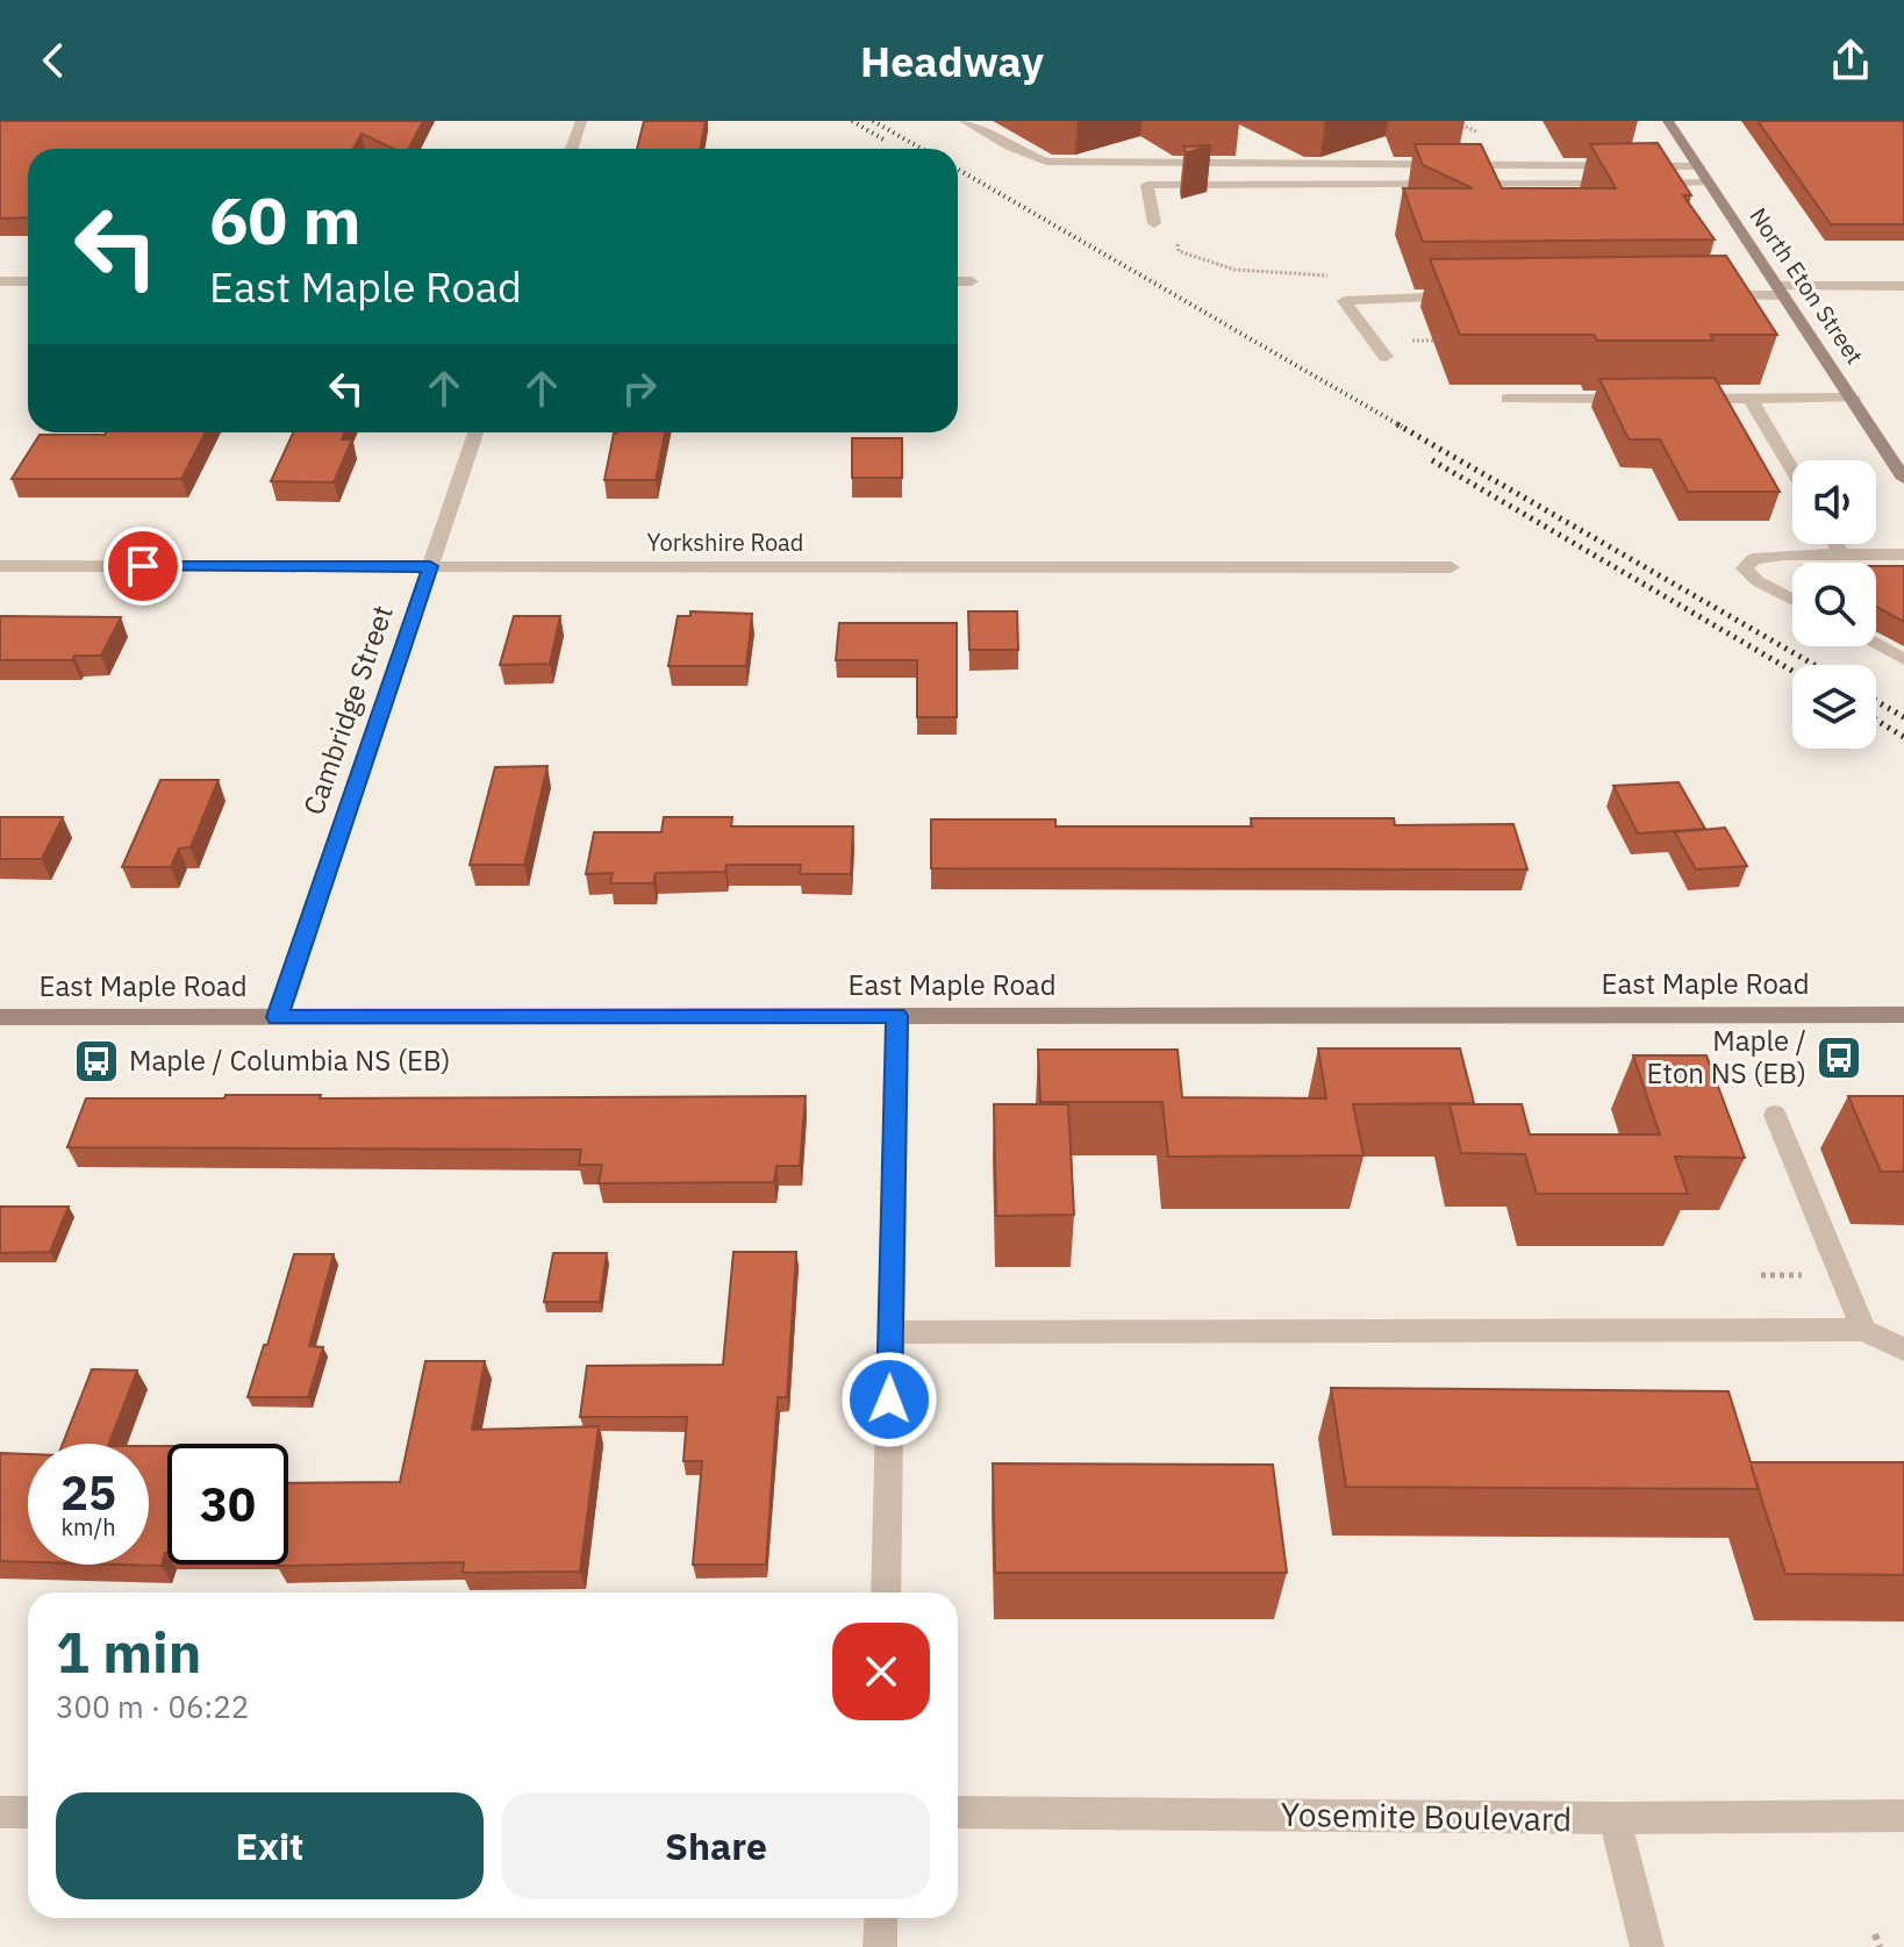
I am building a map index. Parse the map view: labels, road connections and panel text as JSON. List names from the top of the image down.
{
  "streets": {
    "main road": ["North Eton Street", "East Maple Road"],
    "street": ["Yorkshire Road", "Cambridge Street", "Yosemite Boulevard"]
  },
  "crossings": [
    ["Yorkshire Road", "Cambridge Street"],
    ["Cambridge Street", "East Maple Road"]
  ],
  "places": {
    "bus stop": ["Maple / Eton NS (EB)", "Maple / Columbia NS (EB)"]
  },
  "page": {
    "header": "Headway",
    "turn": ["60 m", "East Maple Road"],
    "speed": "25 km/h",
    "limit": "30",
    "heading": ["1 min", "300 m · 06:22"],
    "buttons": ["Exit", "Share"]
  }
}
